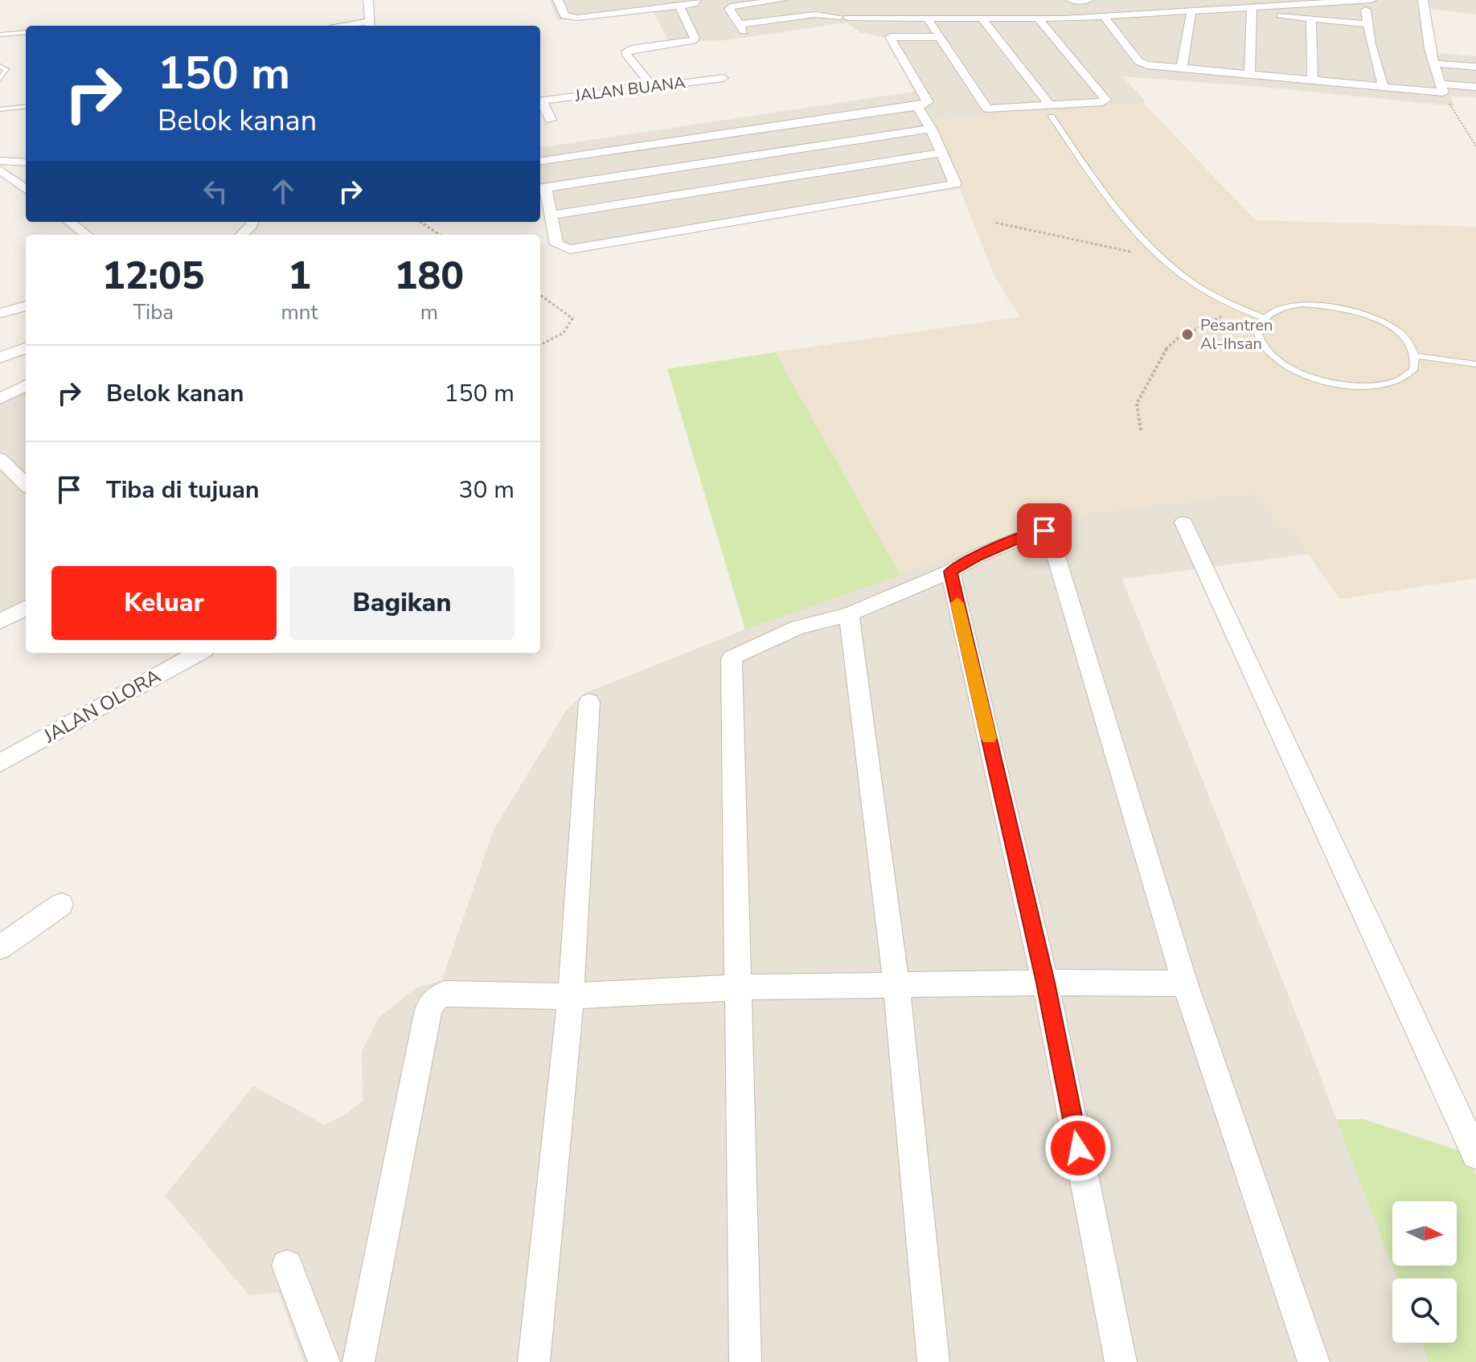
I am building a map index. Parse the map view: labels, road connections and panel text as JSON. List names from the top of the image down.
{
  "streets": {
    "street": ["JALAN BUANA", "JALAN OLORA"]
  },
  "places": ["Pesantren Al-Ihsan"],
  "north": "right",
  "page": {
    "turn": ["150 m", "Belok kanan"],
    "eta": [
      "12:05",
      "Tiba",
      "1",
      "mnt",
      "180",
      "m"
    ],
    "list": [
      {
        "name": "Belok kanan",
        "value": "150 m"
      },
      {
        "name": "Tiba di tujuan",
        "value": "30 m"
      }
    ],
    "buttons": ["Keluar", "Bagikan"]
  }
}
